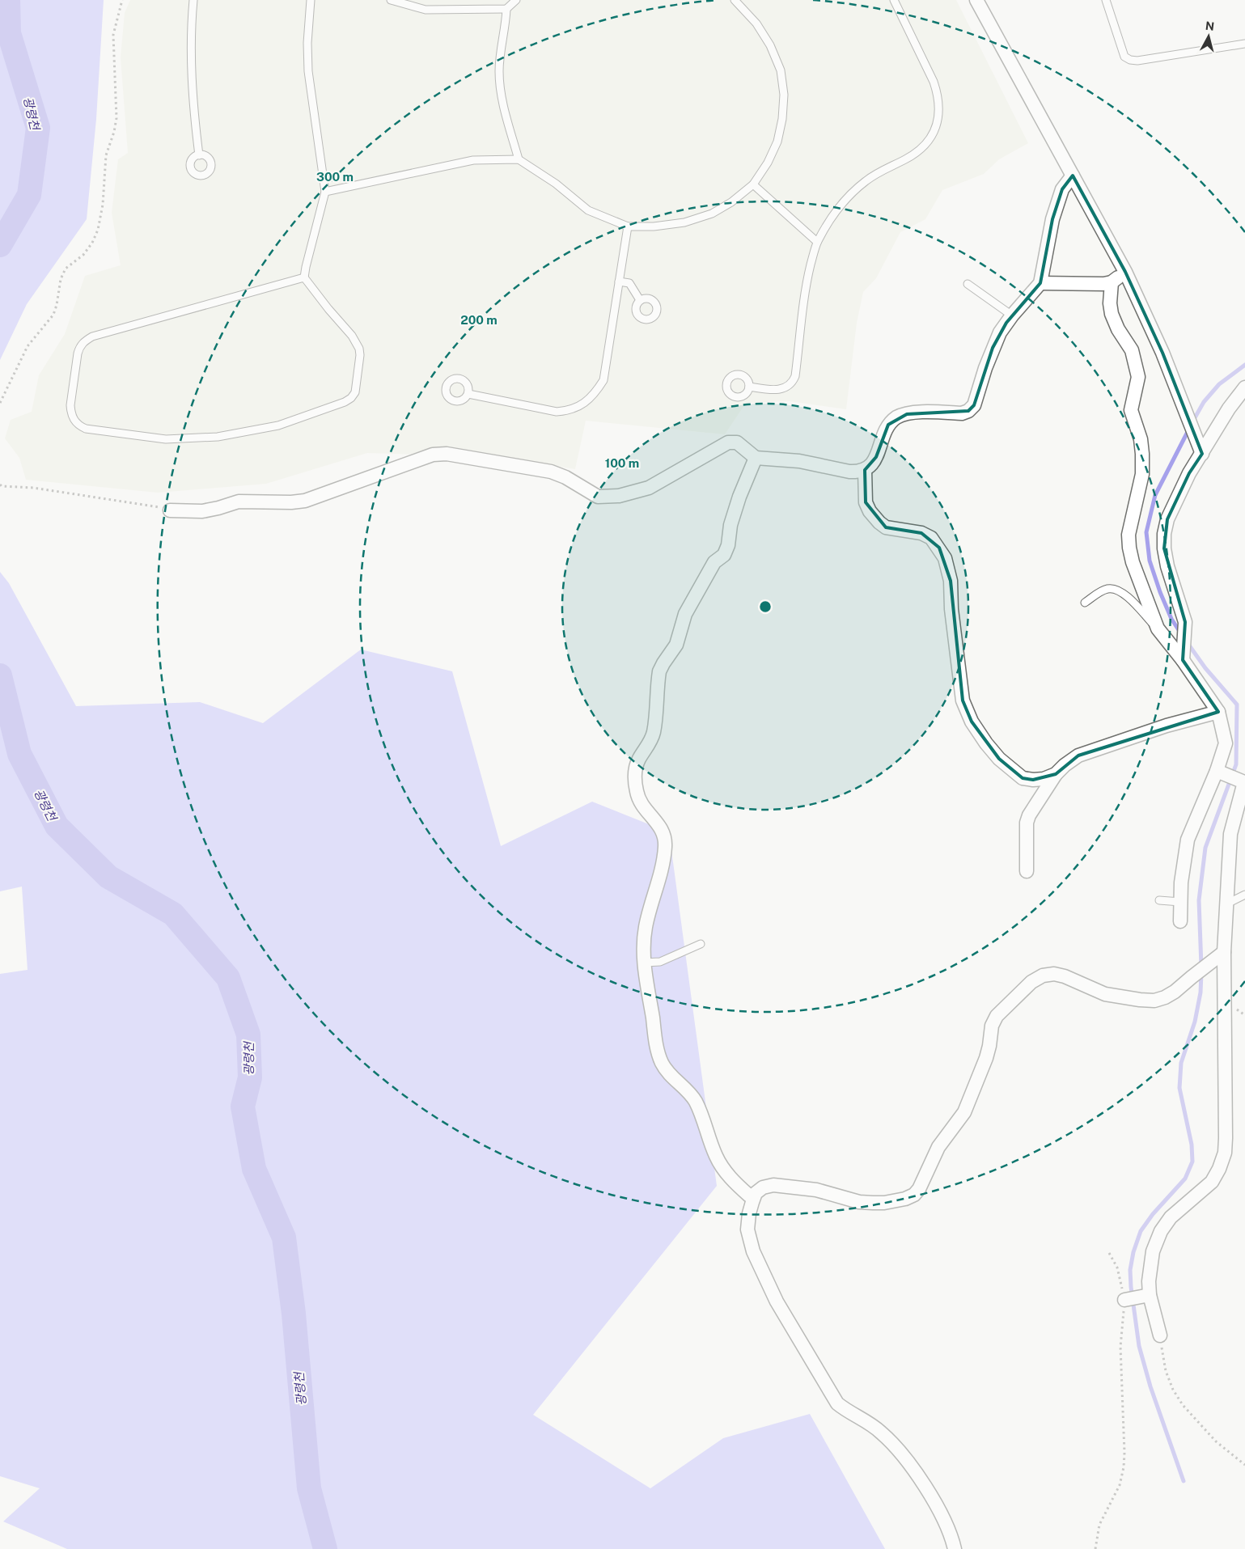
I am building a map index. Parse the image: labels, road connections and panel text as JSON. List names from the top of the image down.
{
  "water": ["광령천"],
  "north": "top",
  "rings": ["300 m", "200 m", "100 m"]
}
